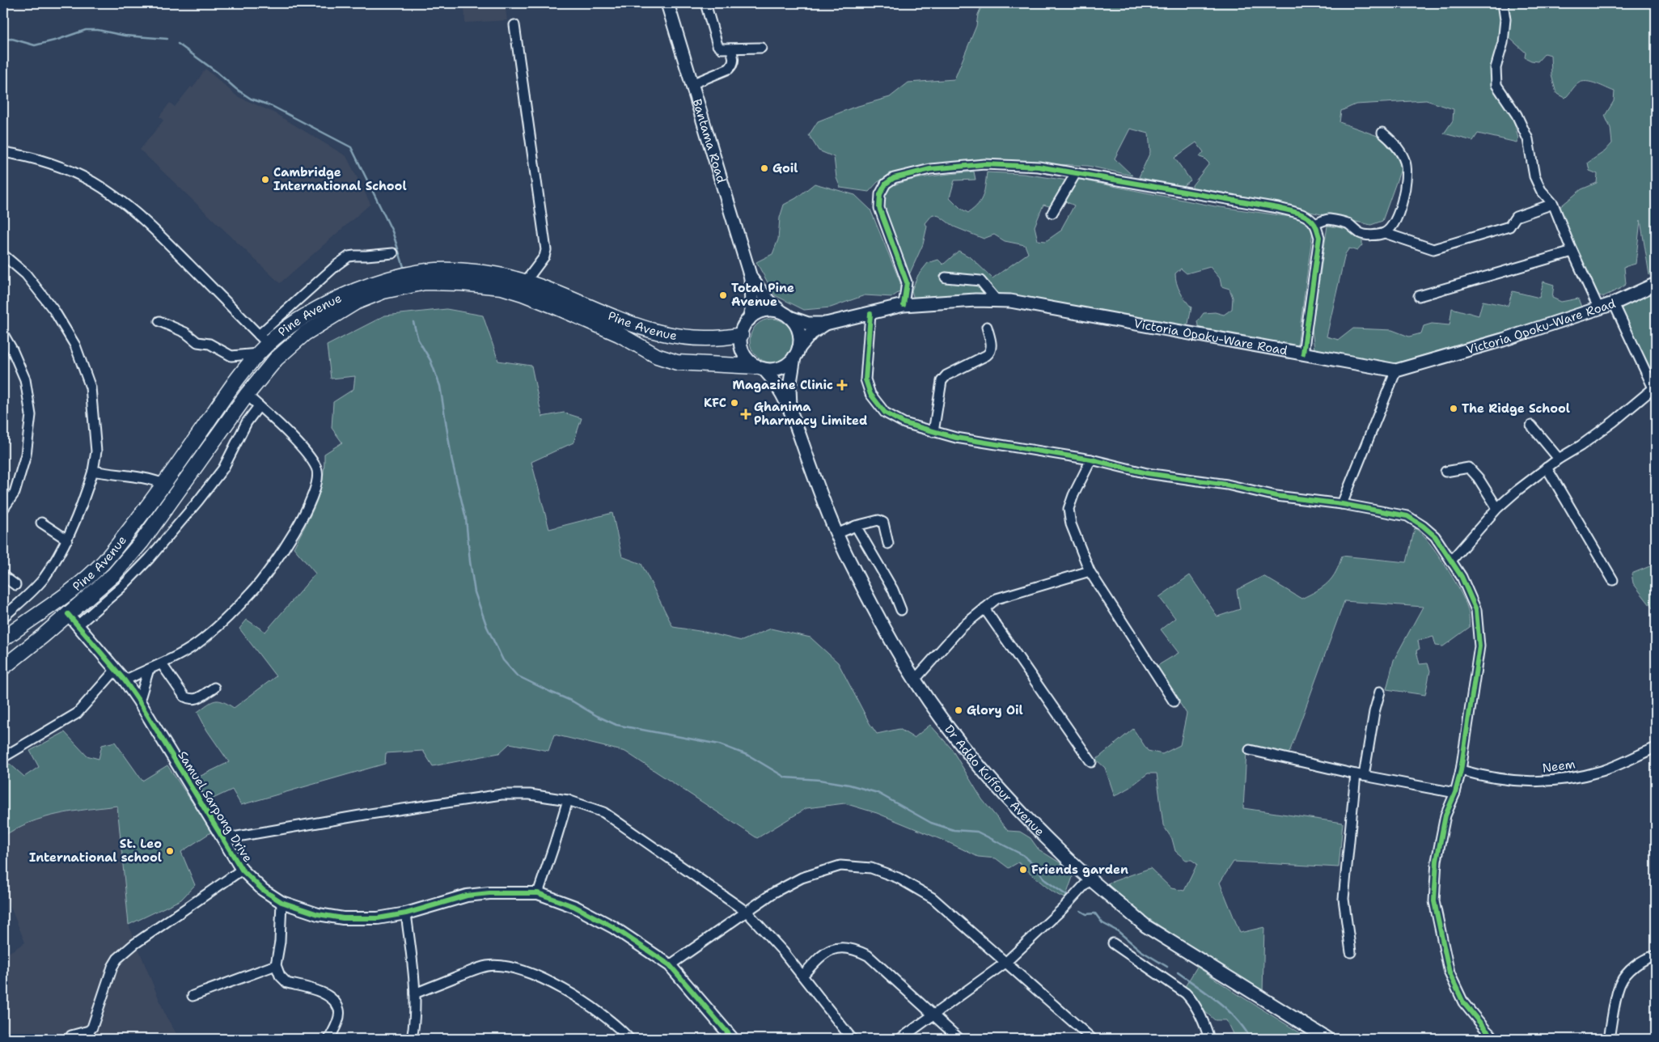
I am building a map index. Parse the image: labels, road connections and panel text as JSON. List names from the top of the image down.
{
  "streets": {
    "main road": [
      "Bantama Road",
      "Pine Avenue",
      "Victoria Opoku-Ware Road",
      "Dr Addo Kuffour Avenue"
    ],
    "street": ["Neem", "Samuel Sarpong Drive"]
  },
  "places": {
    "other": [
      "Goil",
      "Cambridge International School",
      "Total Pine Avenue",
      "KFC",
      "The Ridge School",
      "Glory Oil",
      "St. Leo International school",
      "Friends garden"
    ],
    "health": ["Magazine Clinic", "Ghanima Pharmacy Limited"]
  }
}
